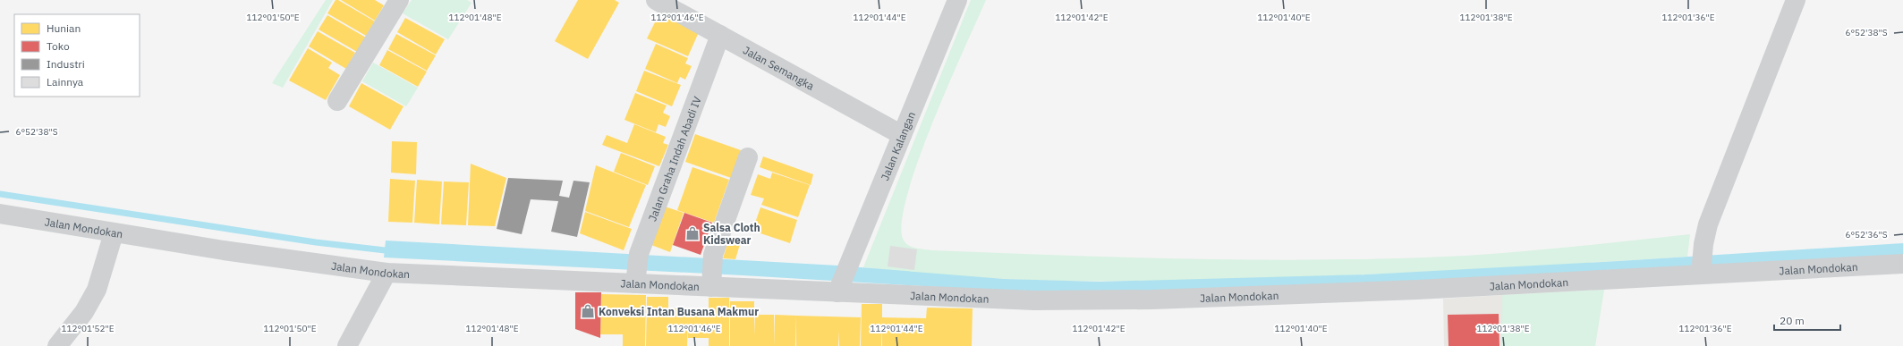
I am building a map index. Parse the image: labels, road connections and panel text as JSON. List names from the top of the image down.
{
  "streets": {
    "street": [
      "Jalan Semangka",
      "Jalan Kalangan",
      "Jalan Graha Indah Abadi IV",
      "Jalan Mondokan"
    ]
  },
  "crossings": [
    ["Jalan Semangka", "Jalan Kalangan"],
    ["Jalan Semangka", "Jalan Graha Indah Abadi IV"],
    ["Jalan Kalangan", "Jalan Mondokan"],
    ["Jalan Graha Indah Abadi IV", "Jalan Mondokan"]
  ],
  "places": {
    "shop": ["Salsa Cloth Kidswear", "Konveksi Intan Busana Makmur"]
  },
  "legend": [
    "Hunian",
    "Toko",
    "Industri",
    "Lainnya"
  ],
  "scale_bar": "20 m",
  "coordinates": [
    "112°01'50\"E",
    "112°01'48\"E",
    "112°01'46\"E",
    "112°01'44\"E",
    "112°01'42\"E",
    "112°01'40\"E",
    "112°01'38\"E",
    "112°01'36\"E",
    "6°52'38\"S",
    "6°52'36\"S",
    "112°01'52\"E"
  ]
}
